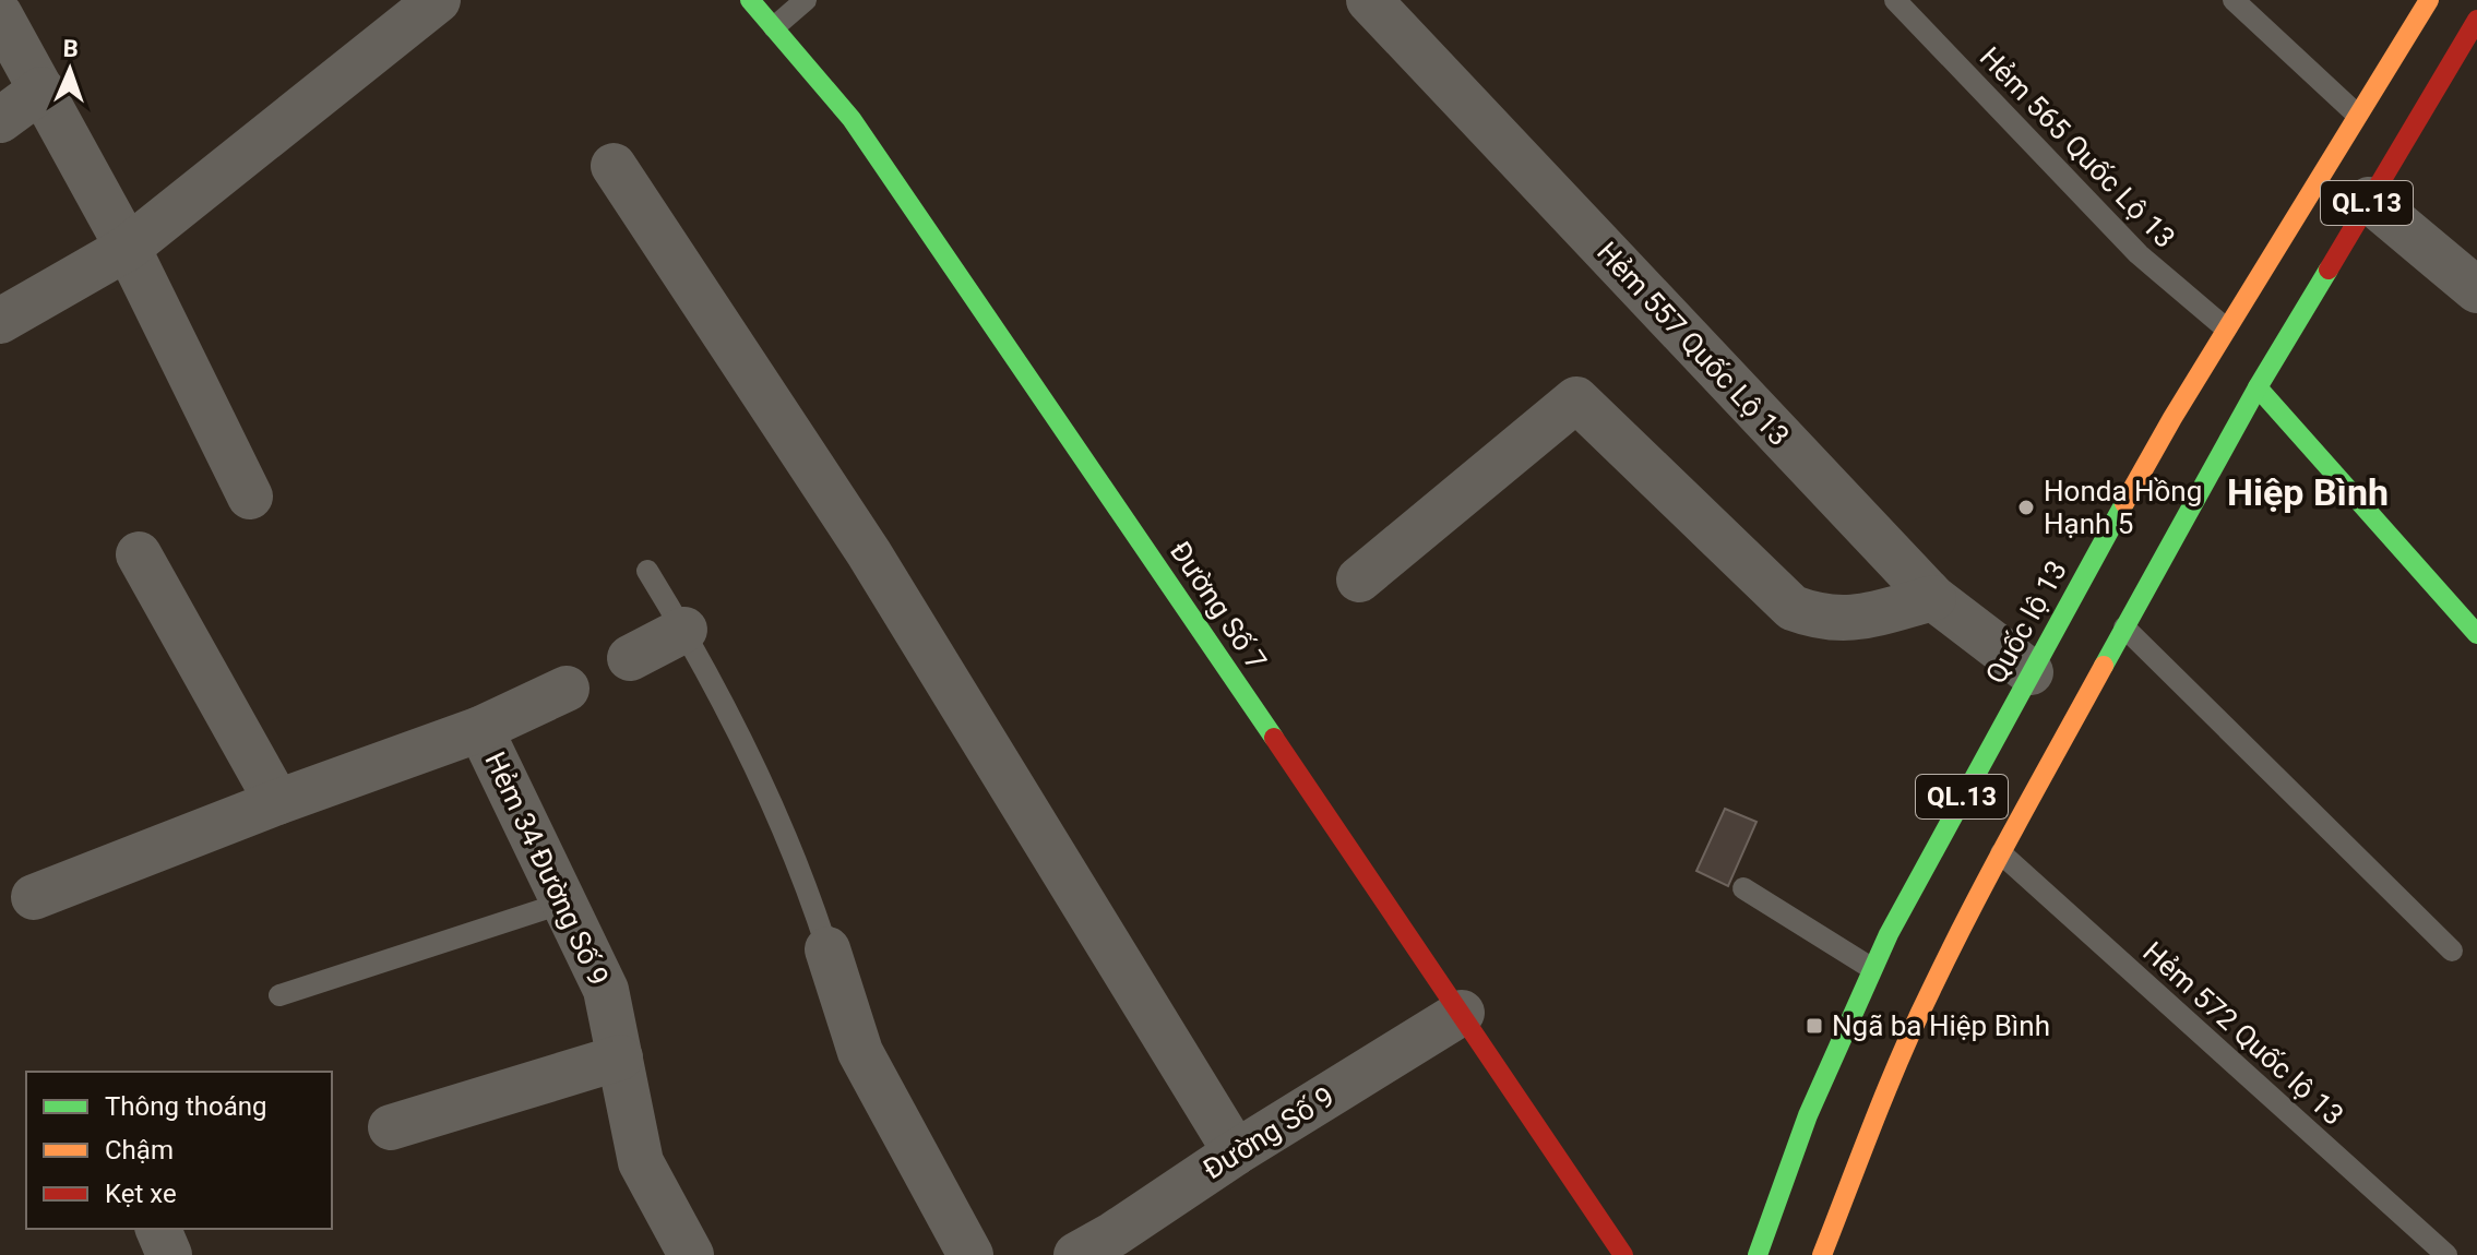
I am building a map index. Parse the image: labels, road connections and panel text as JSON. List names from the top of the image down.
{
  "streets": {
    "main road": ["QL.13", "Đường Số 7", "Quốc lộ 13"],
    "street": ["Hẻm 557 Quốc Lộ 13", "Hẻm 34 Đường Số 9", "Đường Số 9"],
    "lane": ["Hẻm 565 Quốc Lộ 13", "Hẻm 572 Quốc lộ 13"]
  },
  "crossings": [
    ["Hẻm 565 Quốc Lộ 13", "Quốc lộ 13"],
    ["QL.13", "Hẻm 572 Quốc lộ 13"],
    ["Hẻm 557 Quốc Lộ 13", "Quốc lộ 13"],
    ["Đường Số 7", "Đường Số 9"]
  ],
  "districts": ["Hiệp Bình"],
  "places": {
    "other": ["Honda Hồng Hạnh 5"],
    "transit": ["Ngã ba Hiệp Bình"]
  },
  "legend": ["Thông thoáng", "Chậm", "Kẹt xe"],
  "north": "top"
}
